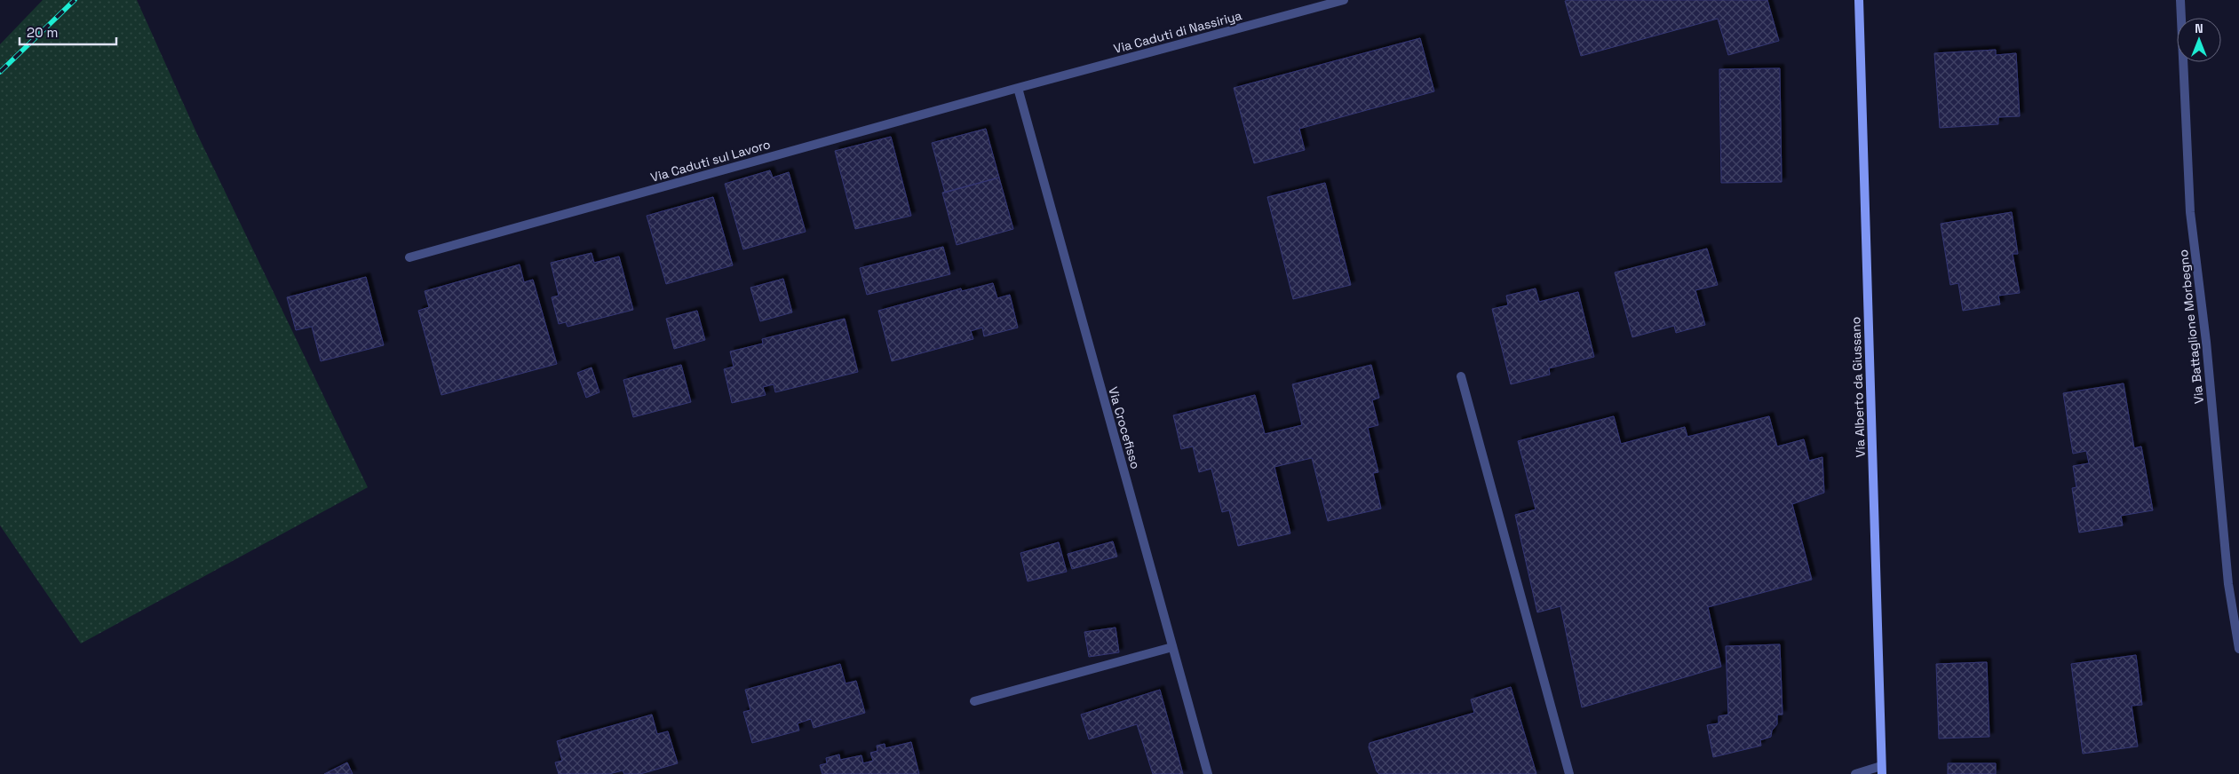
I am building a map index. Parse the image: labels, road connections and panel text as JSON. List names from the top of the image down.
{
  "streets": {
    "street": [
      "Via Caduti di Nassiriya",
      "Via Caduti sul Lavoro",
      "Via Battaglione Morbegno",
      "Via Alberto da Giussano",
      "Via Crocefisso"
    ]
  },
  "crossings": [
    ["Via Caduti di Nassiriya", "Via Caduti sul Lavoro"],
    ["Via Caduti di Nassiriya", "Via Crocefisso"],
    ["Via Caduti sul Lavoro", "Via Crocefisso"]
  ],
  "scale_bar": "20 m",
  "north": "top"
}
